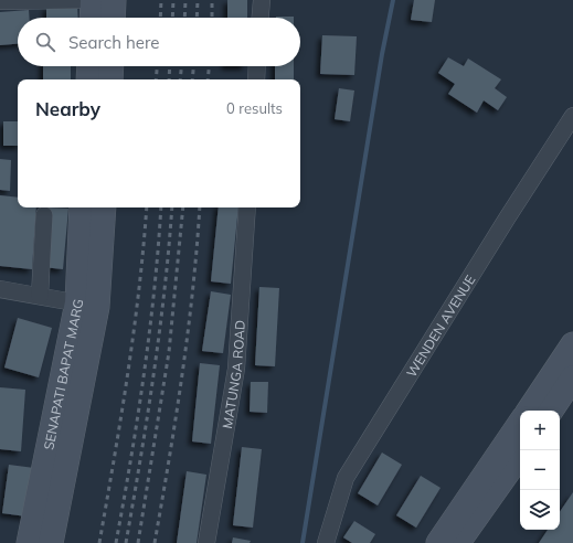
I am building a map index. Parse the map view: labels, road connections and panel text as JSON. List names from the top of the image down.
{
  "streets": {
    "main road": ["SENAPATI BAPAT MARG"],
    "street": ["WENDEN AVENUE", "MATUNGA ROAD"]
  },
  "page": {
    "search": "Search here",
    "heading": ["Nearby", "0 results"],
    "map_buttons": ["+", "−"]
  }
}
